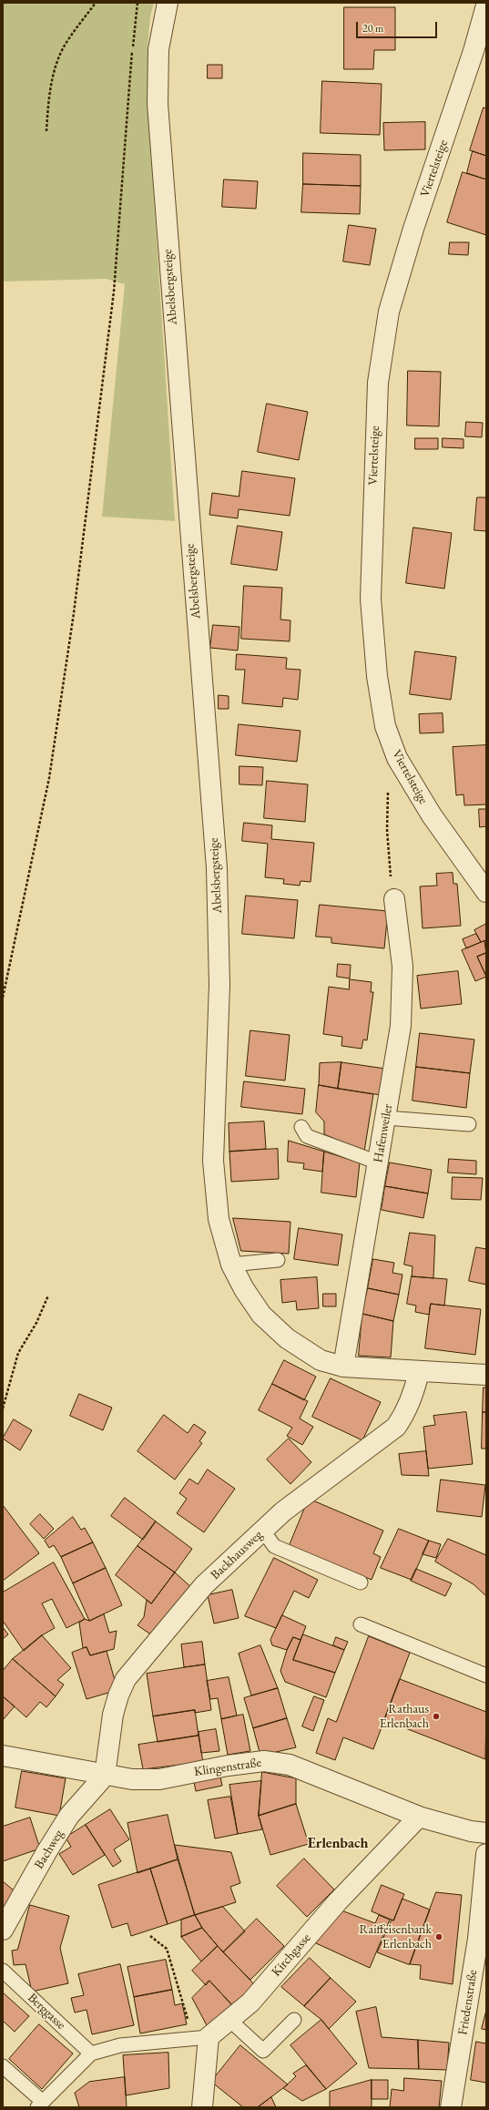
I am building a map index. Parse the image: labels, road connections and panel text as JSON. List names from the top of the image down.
{
  "streets": {
    "street": [
      "Viertelsteige",
      "Abelsbergsteige",
      "Hafenweiler",
      "Backhausweg",
      "Klingenstraße",
      "Bachweg",
      "Kirchgasse",
      "Friedenstraße"
    ],
    "lane": ["Berggasse"]
  },
  "crossings": [
    ["Backhausweg", "Klingenstraße"],
    ["Backhausweg", "Bachweg"],
    ["Klingenstraße", "Bachweg"],
    ["Klingenstraße", "Kirchgasse"]
  ],
  "districts": ["Erlenbach"],
  "places": ["Rathaus Erlenbach", "Raiffeisenbank Erlenbach"],
  "scale_bar": "20 m"
}
